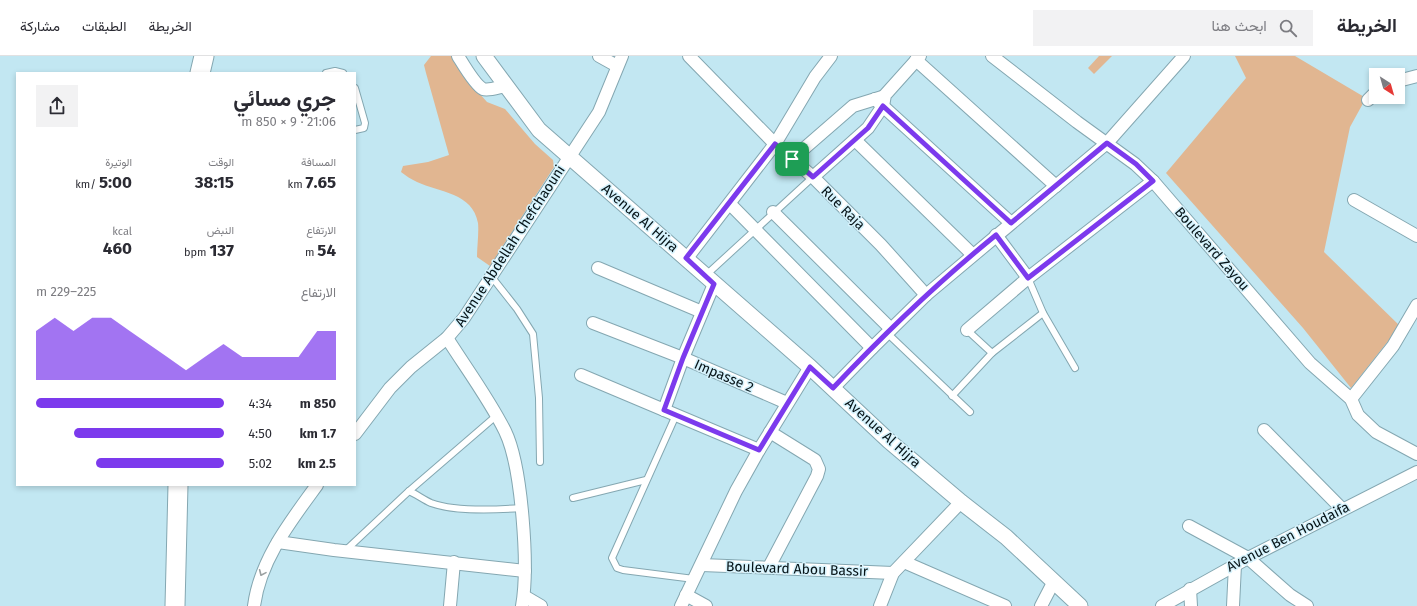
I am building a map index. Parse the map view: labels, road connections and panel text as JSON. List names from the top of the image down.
{
  "streets": {
    "street": [
      "Rue Raja",
      "Avenue Al Hijra",
      "Avenue Abdellah Chefchaouni",
      "Boulevard Zayou",
      "Impasse 2",
      "Avenue Ben Houdaifa",
      "Boulevard Abou Bassir"
    ]
  },
  "crossings": [
    ["Avenue Al Hijra", "Avenue Abdellah Chefchaouni"]
  ],
  "north": "bottom right",
  "page": {
    "header": "الخريطة",
    "search": "ابحث هنا",
    "nav": ["الخريطة", "الطبقات", "مشاركة"],
    "heading": ["جري مسائي", "21:06 · 9 × 850 m"],
    "stats": [
      ["المسافة", "7.65 km"],
      ["الوقت", "38:15"],
      ["الوتيرة", "5:00 /km"],
      ["الارتفاع", "54 m"],
      ["النبض", "137 bpm"],
      ["kcal", "460"]
    ],
    "chart": ["الارتفاع", "225–229 m"],
    "list": [
      {
        "name": "850 m",
        "note": "4:34"
      },
      {
        "name": "1.7 km",
        "note": "4:50"
      },
      {
        "name": "2.5 km",
        "note": "5:02"
      }
    ]
  }
}
